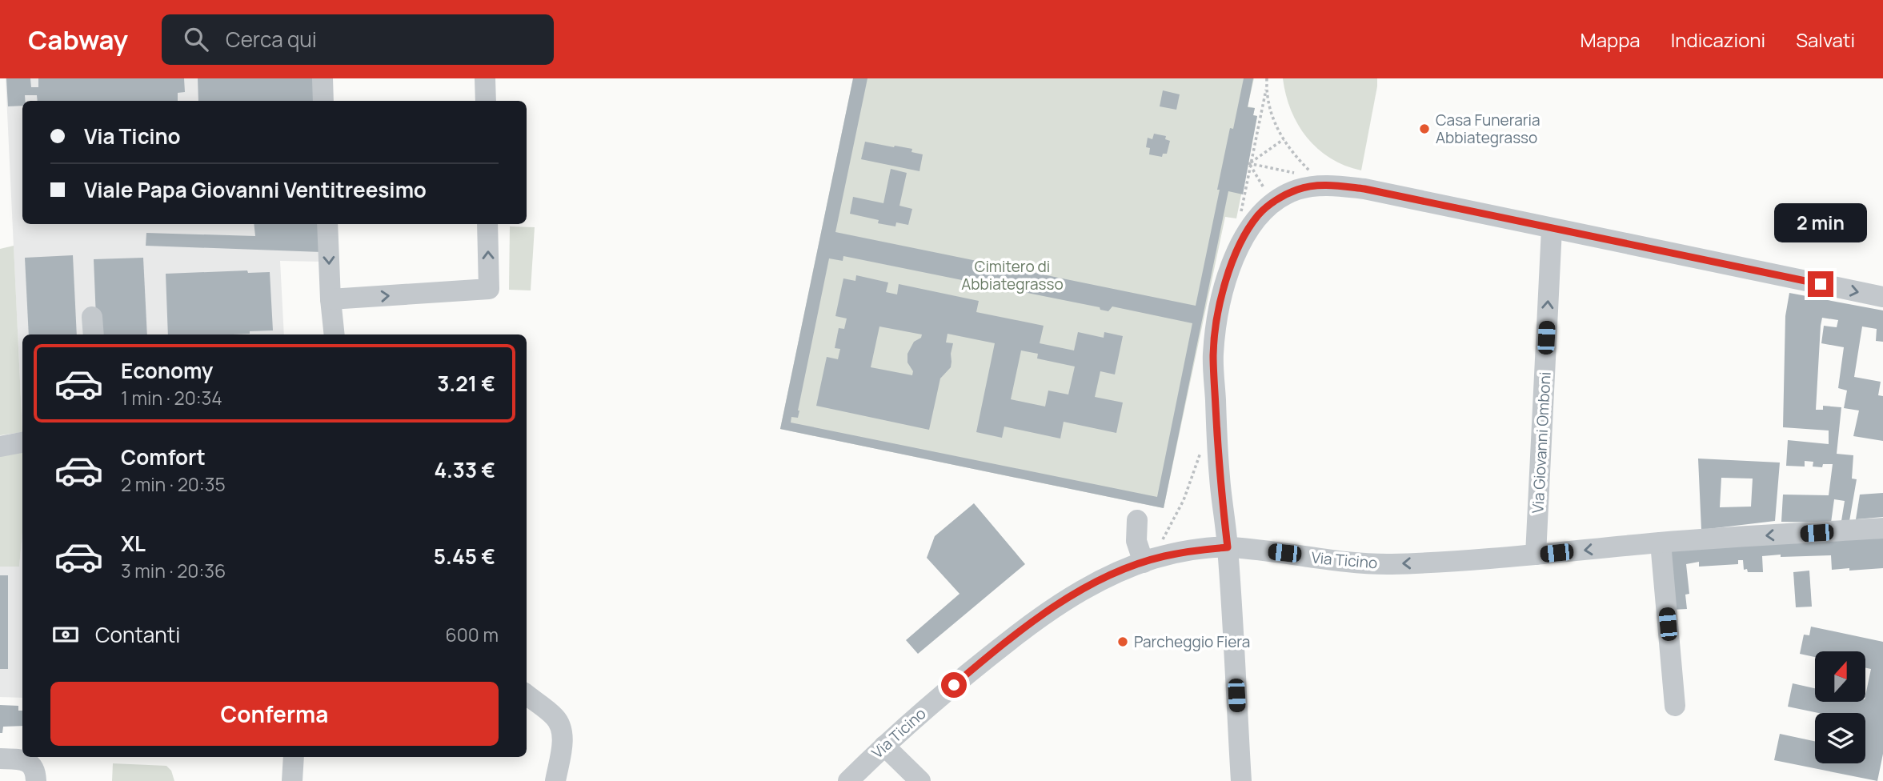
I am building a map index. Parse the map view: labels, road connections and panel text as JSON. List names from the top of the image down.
{
  "streets": {
    "street": ["Via Giovanni Omboni", "Via Ticino"]
  },
  "crossings": [
    ["Via Giovanni Omboni", "Via Ticino"]
  ],
  "one_way": ["Via Giovanni Omboni", "Via Ticino"],
  "parks": ["Cimitero di Abbiategrasso"],
  "places": ["Casa Funeraria Abbiategrasso", "Parcheggio Fiera"],
  "north": "top",
  "page": {
    "header": "Cabway",
    "search": "Cerca qui",
    "nav": ["Mappa", "Indicazioni", "Salvati"],
    "banner": ["Via Ticino", "Viale Papa Giovanni Ventitreesimo"],
    "bubble": "2 min",
    "list": [
      {
        "name": "Economy",
        "note": "1 min · 20:34",
        "value": "3.21 €"
      },
      {
        "name": "Comfort",
        "note": "2 min · 20:35",
        "value": "4.33 €"
      },
      {
        "name": "XL",
        "note": "3 min · 20:36",
        "value": "5.45 €"
      }
    ],
    "pay": ["Contanti", "600 m"],
    "buttons": "Conferma"
  }
}
